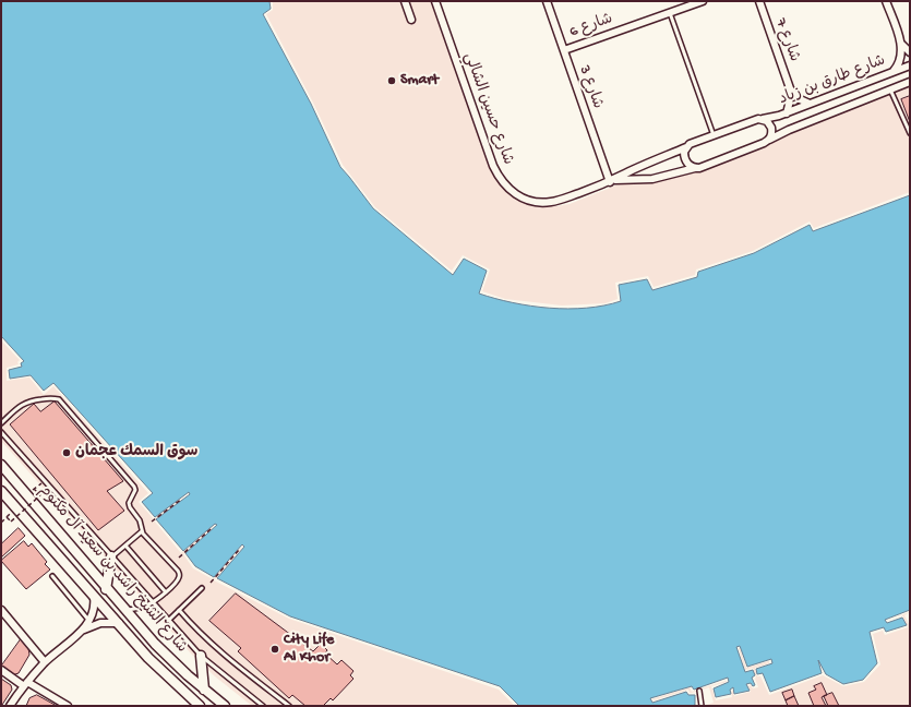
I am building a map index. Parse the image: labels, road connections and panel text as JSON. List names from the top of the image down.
{
  "streets": {
    "main road": ["شارع الشيخ راشد بن سعيد آل مكتوم"],
    "street": [
      "شارع 6",
      "شارع 7",
      "شارع طارق بن زياد",
      "شارع 3",
      "شارع حسين الشالي"
    ]
  },
  "crossings": [
    ["شارع 6", "شارع 3"],
    ["شارع 7", "شارع طارق بن زياد"],
    ["شارع طارق بن زياد", "شارع حسين الشالي"],
    ["شارع 3", "شارع حسين الشالي"]
  ],
  "places": ["Smart", "سوق السمك عجمان", "City Life Al Khor"]
}
